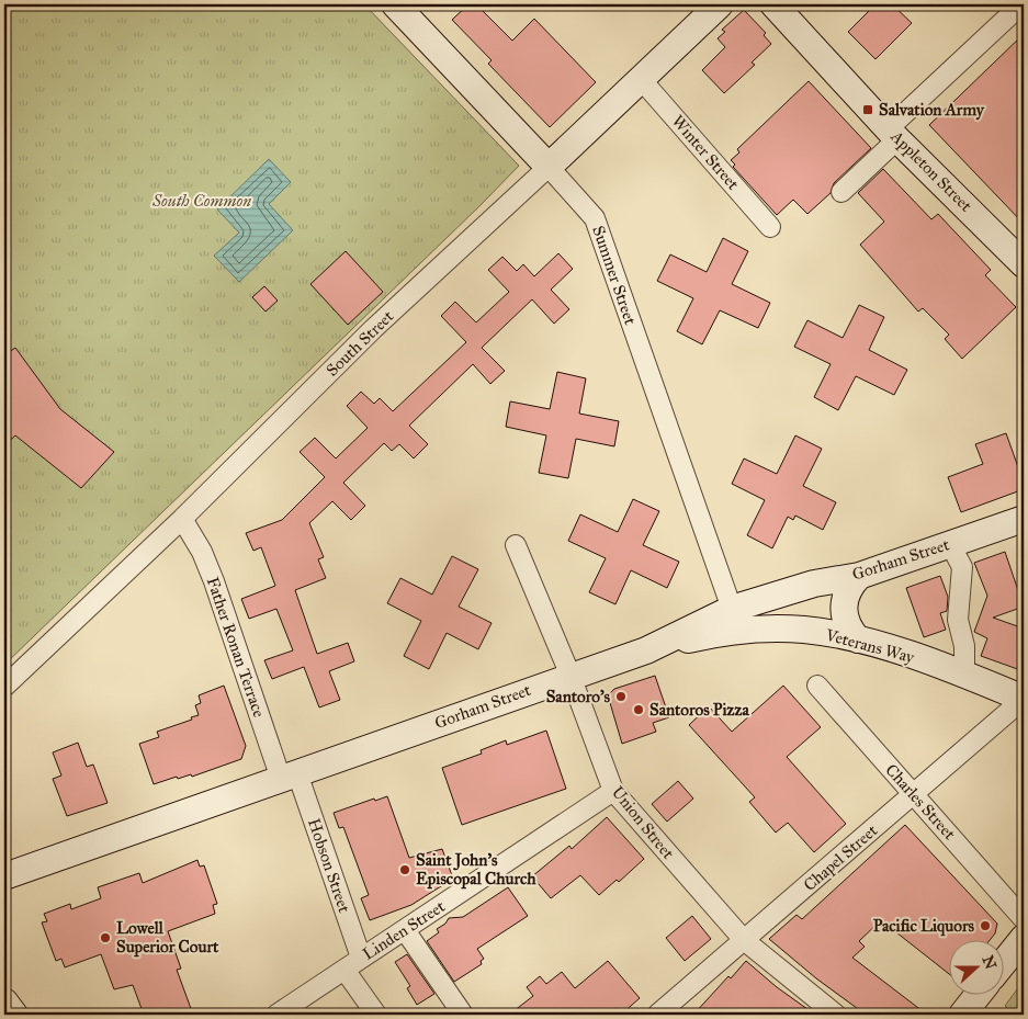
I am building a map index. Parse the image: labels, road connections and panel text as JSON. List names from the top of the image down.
{
  "streets": {
    "main road": [
      "Appleton Street",
      "Summer Street",
      "South Street",
      "Gorham Street",
      "Veterans Way"
    ],
    "street": [
      "Winter Street",
      "Father Ronan Terrace",
      "Charles Street",
      "Union Street",
      "Chapel Street",
      "Hobson Street",
      "Linden Street"
    ]
  },
  "crossings": [
    ["Winter Street", "South Street"],
    ["Summer Street", "South Street"],
    ["Summer Street", "Gorham Street"],
    ["South Street", "Father Ronan Terrace"],
    ["Gorham Street", "Veterans Way"],
    ["Gorham Street", "Father Ronan Terrace"],
    ["Gorham Street", "Union Street"],
    ["Gorham Street", "Hobson Street"],
    ["Veterans Way", "Chapel Street"],
    ["Father Ronan Terrace", "Hobson Street"],
    ["Charles Street", "Chapel Street"],
    ["Union Street", "Chapel Street"],
    ["Union Street", "Linden Street"],
    ["Hobson Street", "Linden Street"]
  ],
  "parks": ["South Common"],
  "places": {
    "transit": ["Salvation Army"],
    "other": [
      "Santoro's",
      "Santoros Pizza",
      "Saint John's Episcopal Church",
      "Pacific Liquors",
      "Lowell Superior Court"
    ]
  },
  "north": "right"
}
